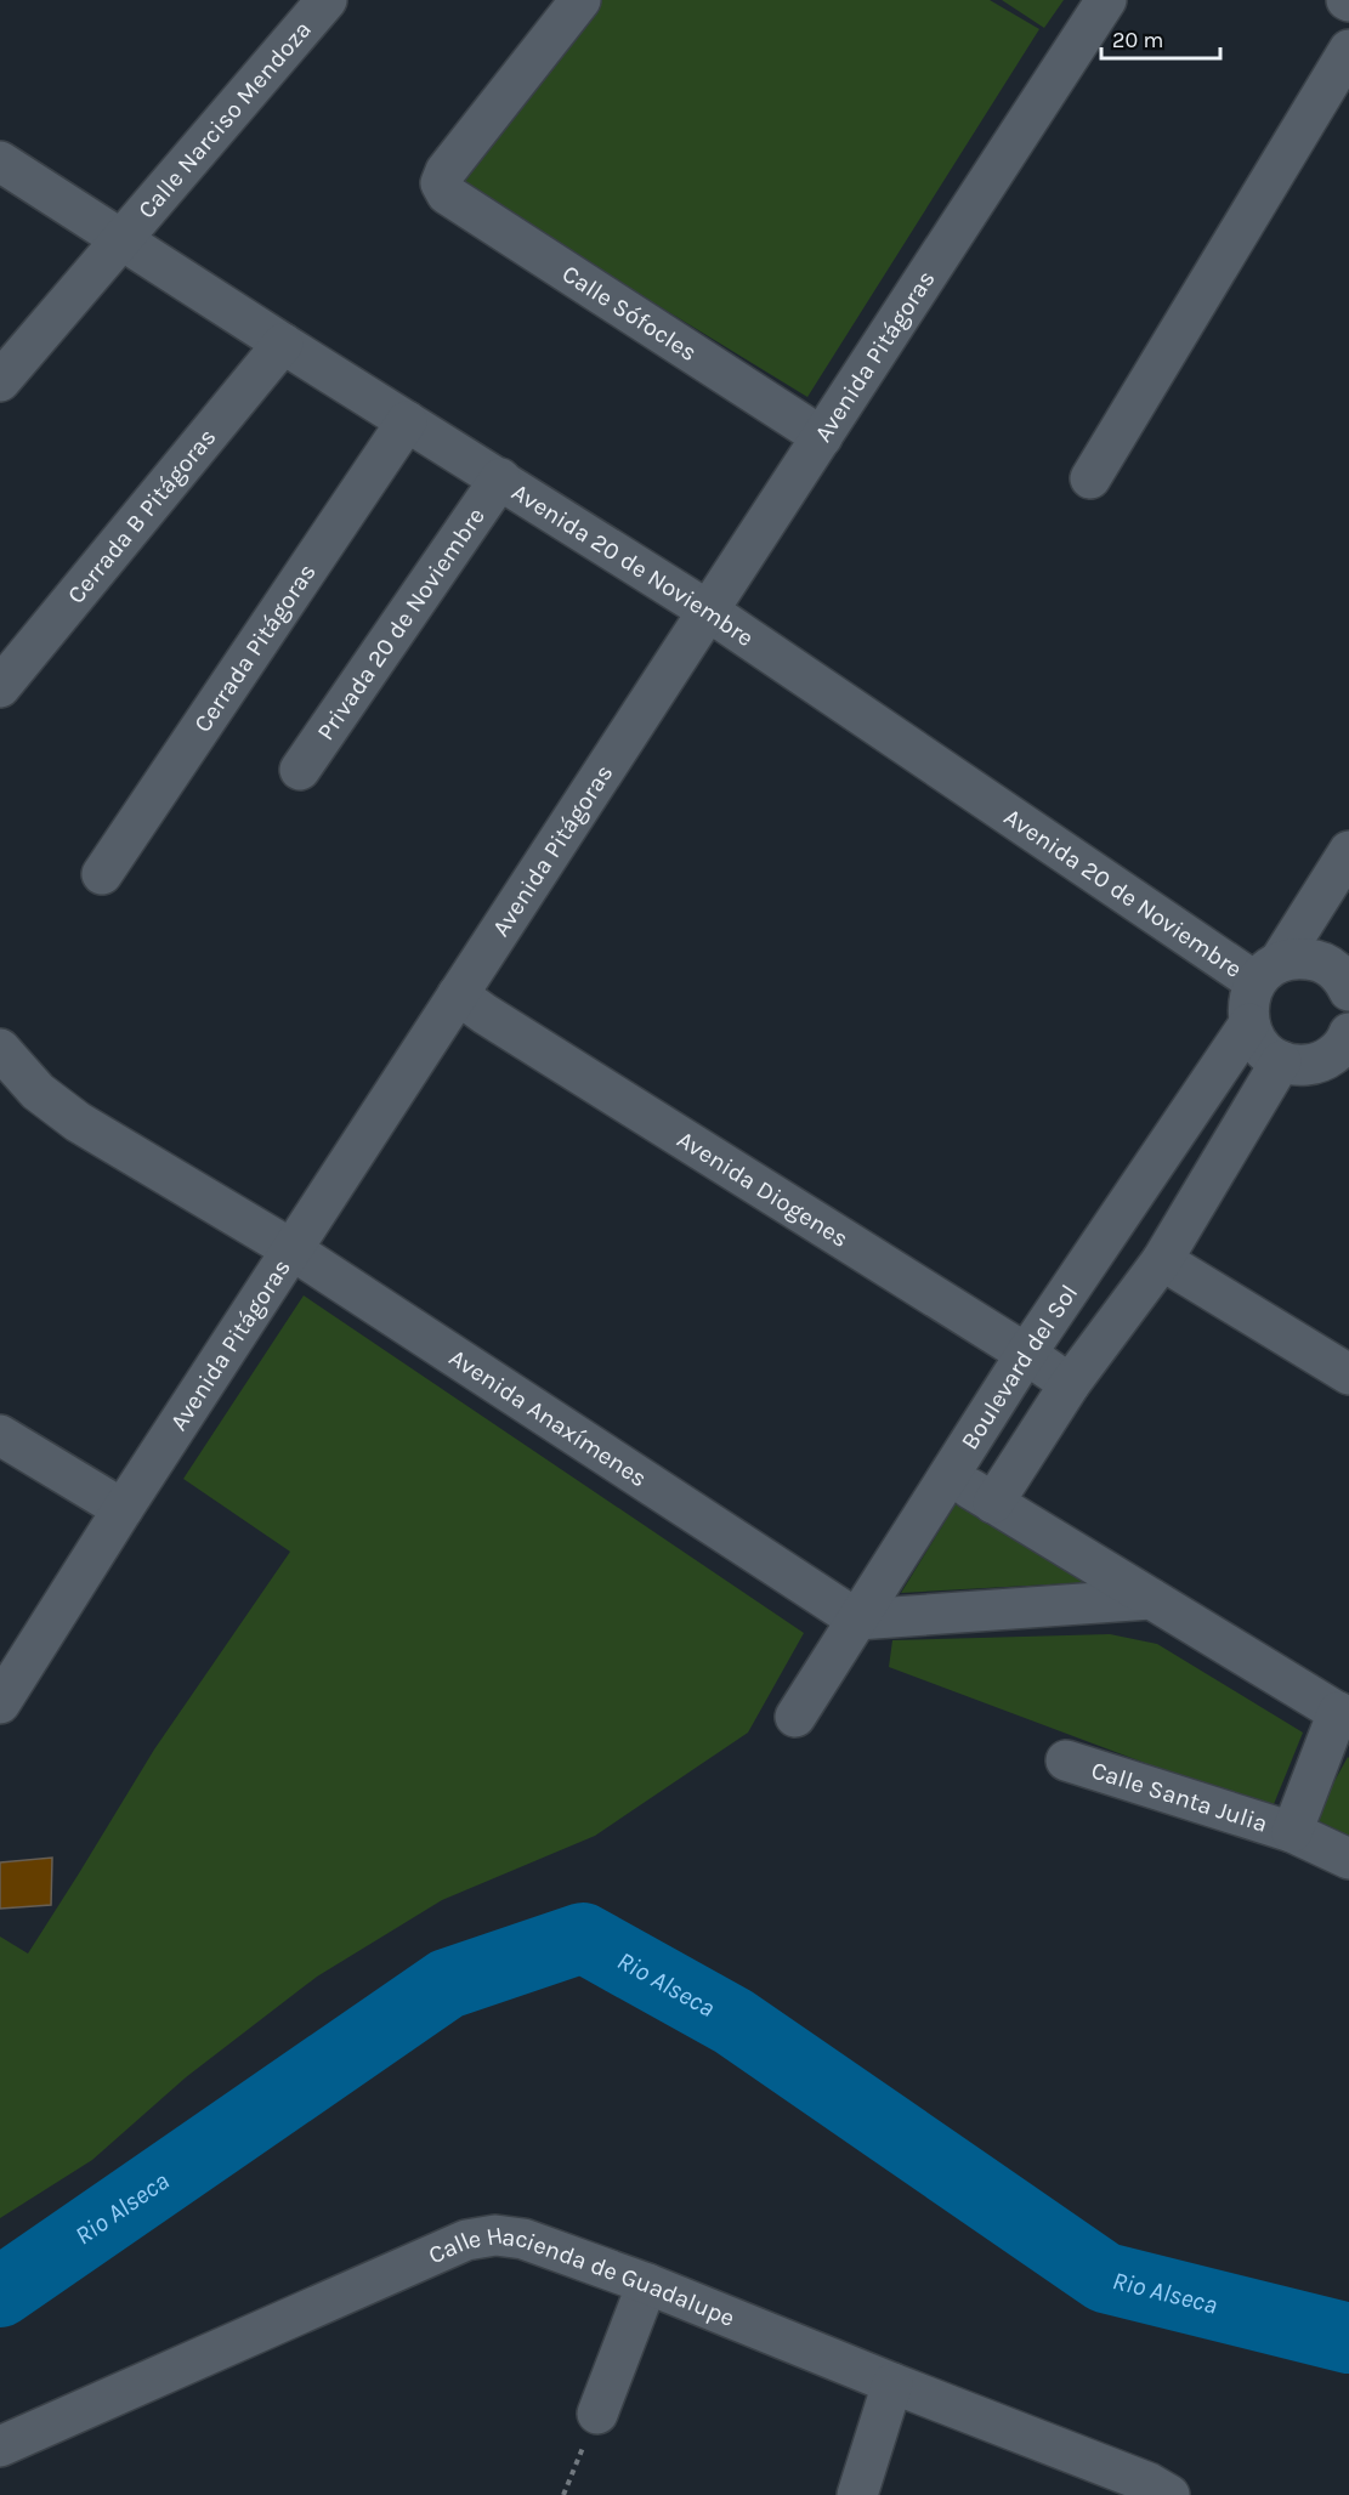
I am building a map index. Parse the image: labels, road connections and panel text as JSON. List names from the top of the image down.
{
  "streets": {
    "street": [
      "Calle Narciso Mendoza",
      "Calle Sófocles",
      "Avenida Pitágoras",
      "Cerrada B Pitágoras",
      "Avenida 20 de Noviembre",
      "Privada 20 de Noviembre",
      "Cerrada Pitágoras",
      "Avenida Diogenes",
      "Boulevard del Sol",
      "Avenida Anaxímenes",
      "Calle Santa Julia",
      "Calle Hacienda de Guadalupe"
    ]
  },
  "crossings": [
    ["Calle Narciso Mendoza", "Avenida 20 de Noviembre"],
    ["Calle Sófocles", "Avenida Pitágoras"],
    ["Avenida Pitágoras", "Avenida 20 de Noviembre"],
    ["Avenida Pitágoras", "Avenida Diogenes"],
    ["Avenida Pitágoras", "Avenida Anaxímenes"],
    ["Cerrada B Pitágoras", "Avenida 20 de Noviembre"],
    ["Avenida 20 de Noviembre", "Privada 20 de Noviembre"],
    ["Avenida 20 de Noviembre", "Cerrada Pitágoras"],
    ["Avenida Diogenes", "Boulevard del Sol"],
    ["Boulevard del Sol", "Avenida Anaxímenes"]
  ],
  "water": ["Rio Alseca"],
  "scale_bar": "20 m"
}
